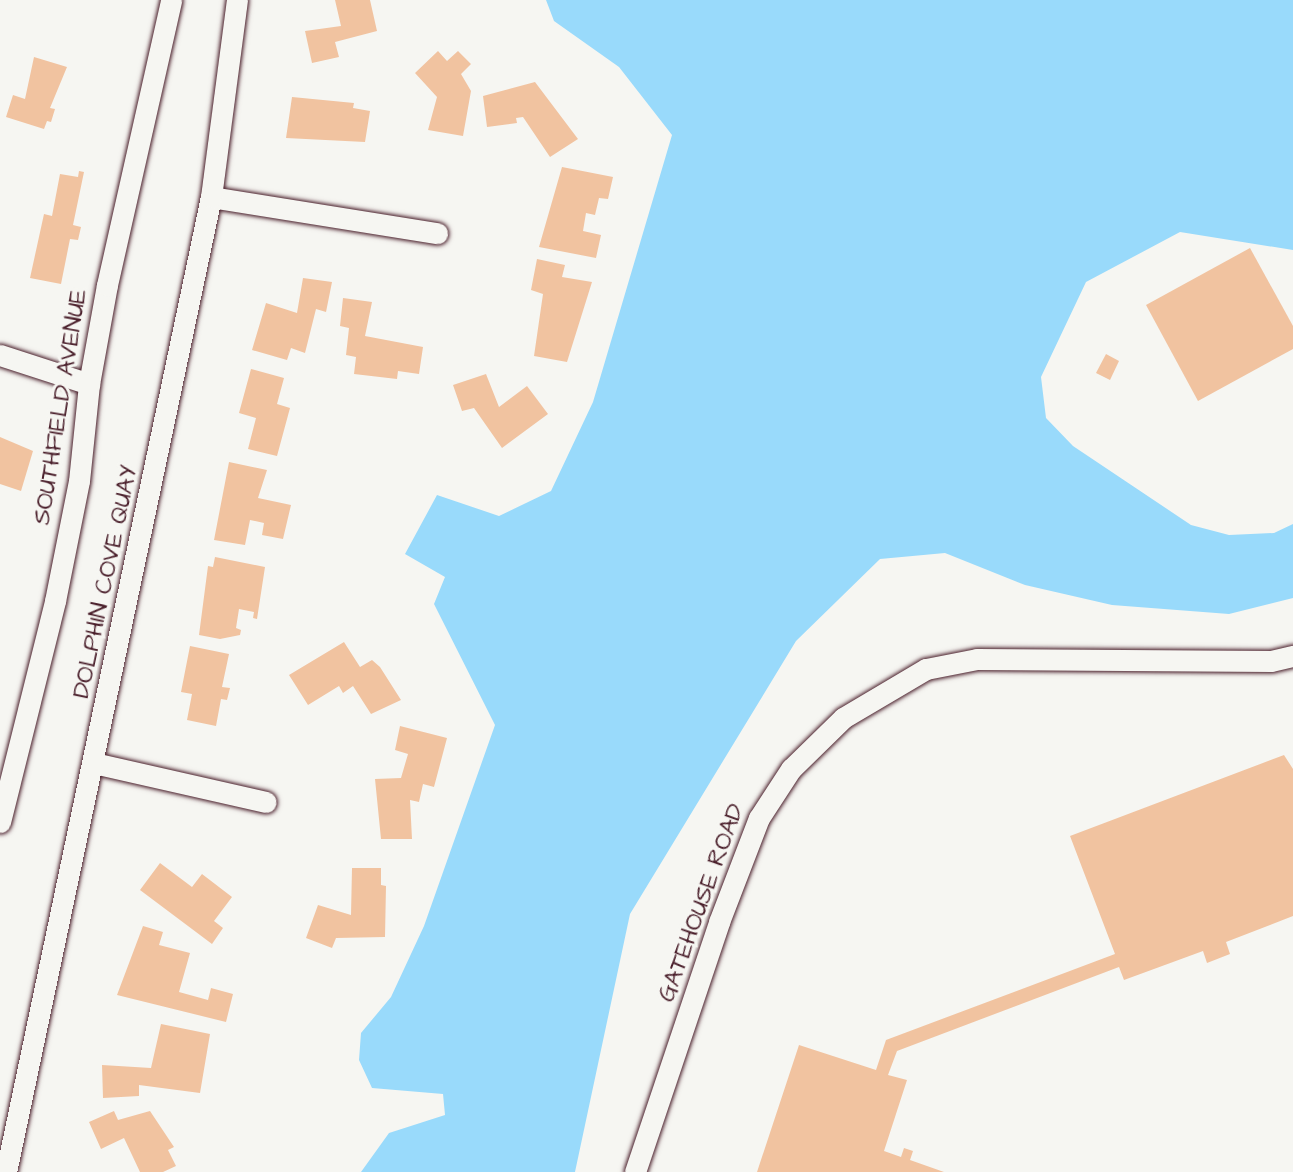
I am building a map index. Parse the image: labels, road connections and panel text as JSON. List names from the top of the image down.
{
  "streets": {
    "street": ["SOUTHFIELD AVENUE", "DOLPHIN COVE QUAY", "GATEHOUSE ROAD"]
  }
}
